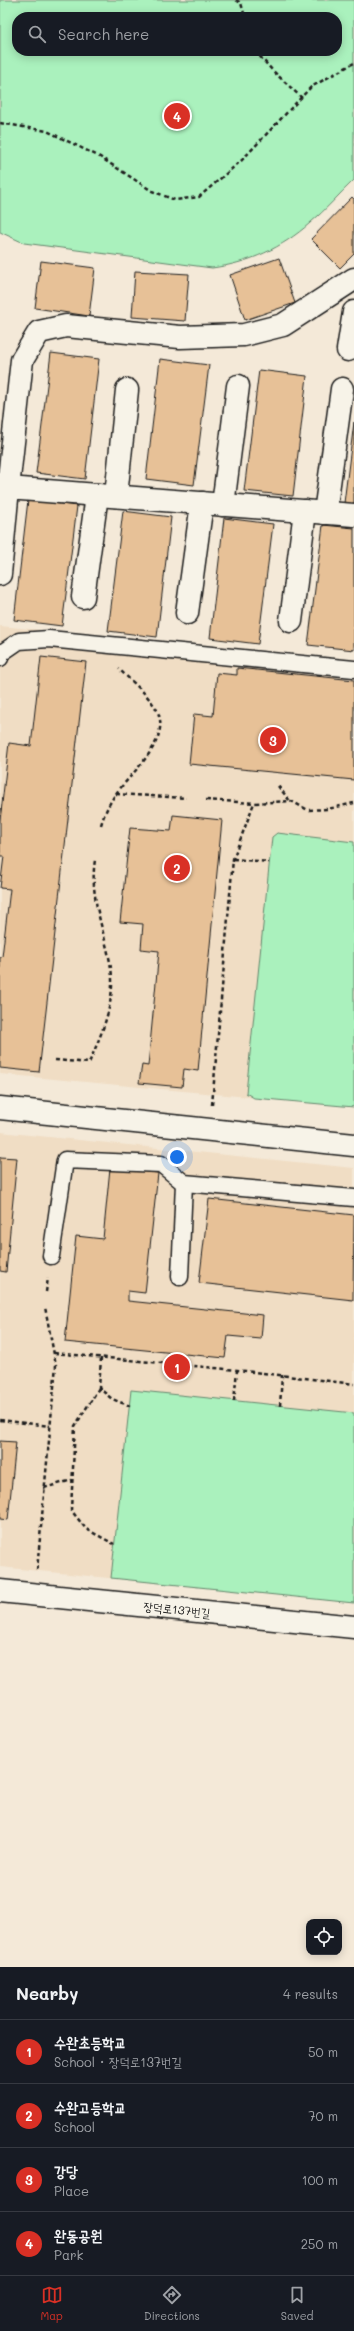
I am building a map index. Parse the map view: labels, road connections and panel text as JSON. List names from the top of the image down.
{
  "streets": {
    "street": ["장덕로137번길"]
  },
  "page": {
    "search": "Search here",
    "pins": [
      "4",
      "3",
      "2",
      "1"
    ],
    "heading": ["Nearby", "4 results"],
    "list": [
      {
        "mark": "1",
        "name": "수완초등학교",
        "note": "School · 장덕로137번길",
        "value": "50 m"
      },
      {
        "mark": "2",
        "name": "수완고등학교",
        "note": "School",
        "value": "70 m"
      },
      {
        "mark": "3",
        "name": "강당",
        "note": "Place",
        "value": "100 m"
      },
      {
        "mark": "4",
        "name": "완동공원",
        "note": "Park",
        "value": "250 m"
      }
    ],
    "nav": ["Map", "Directions", "Saved"]
  }
}
